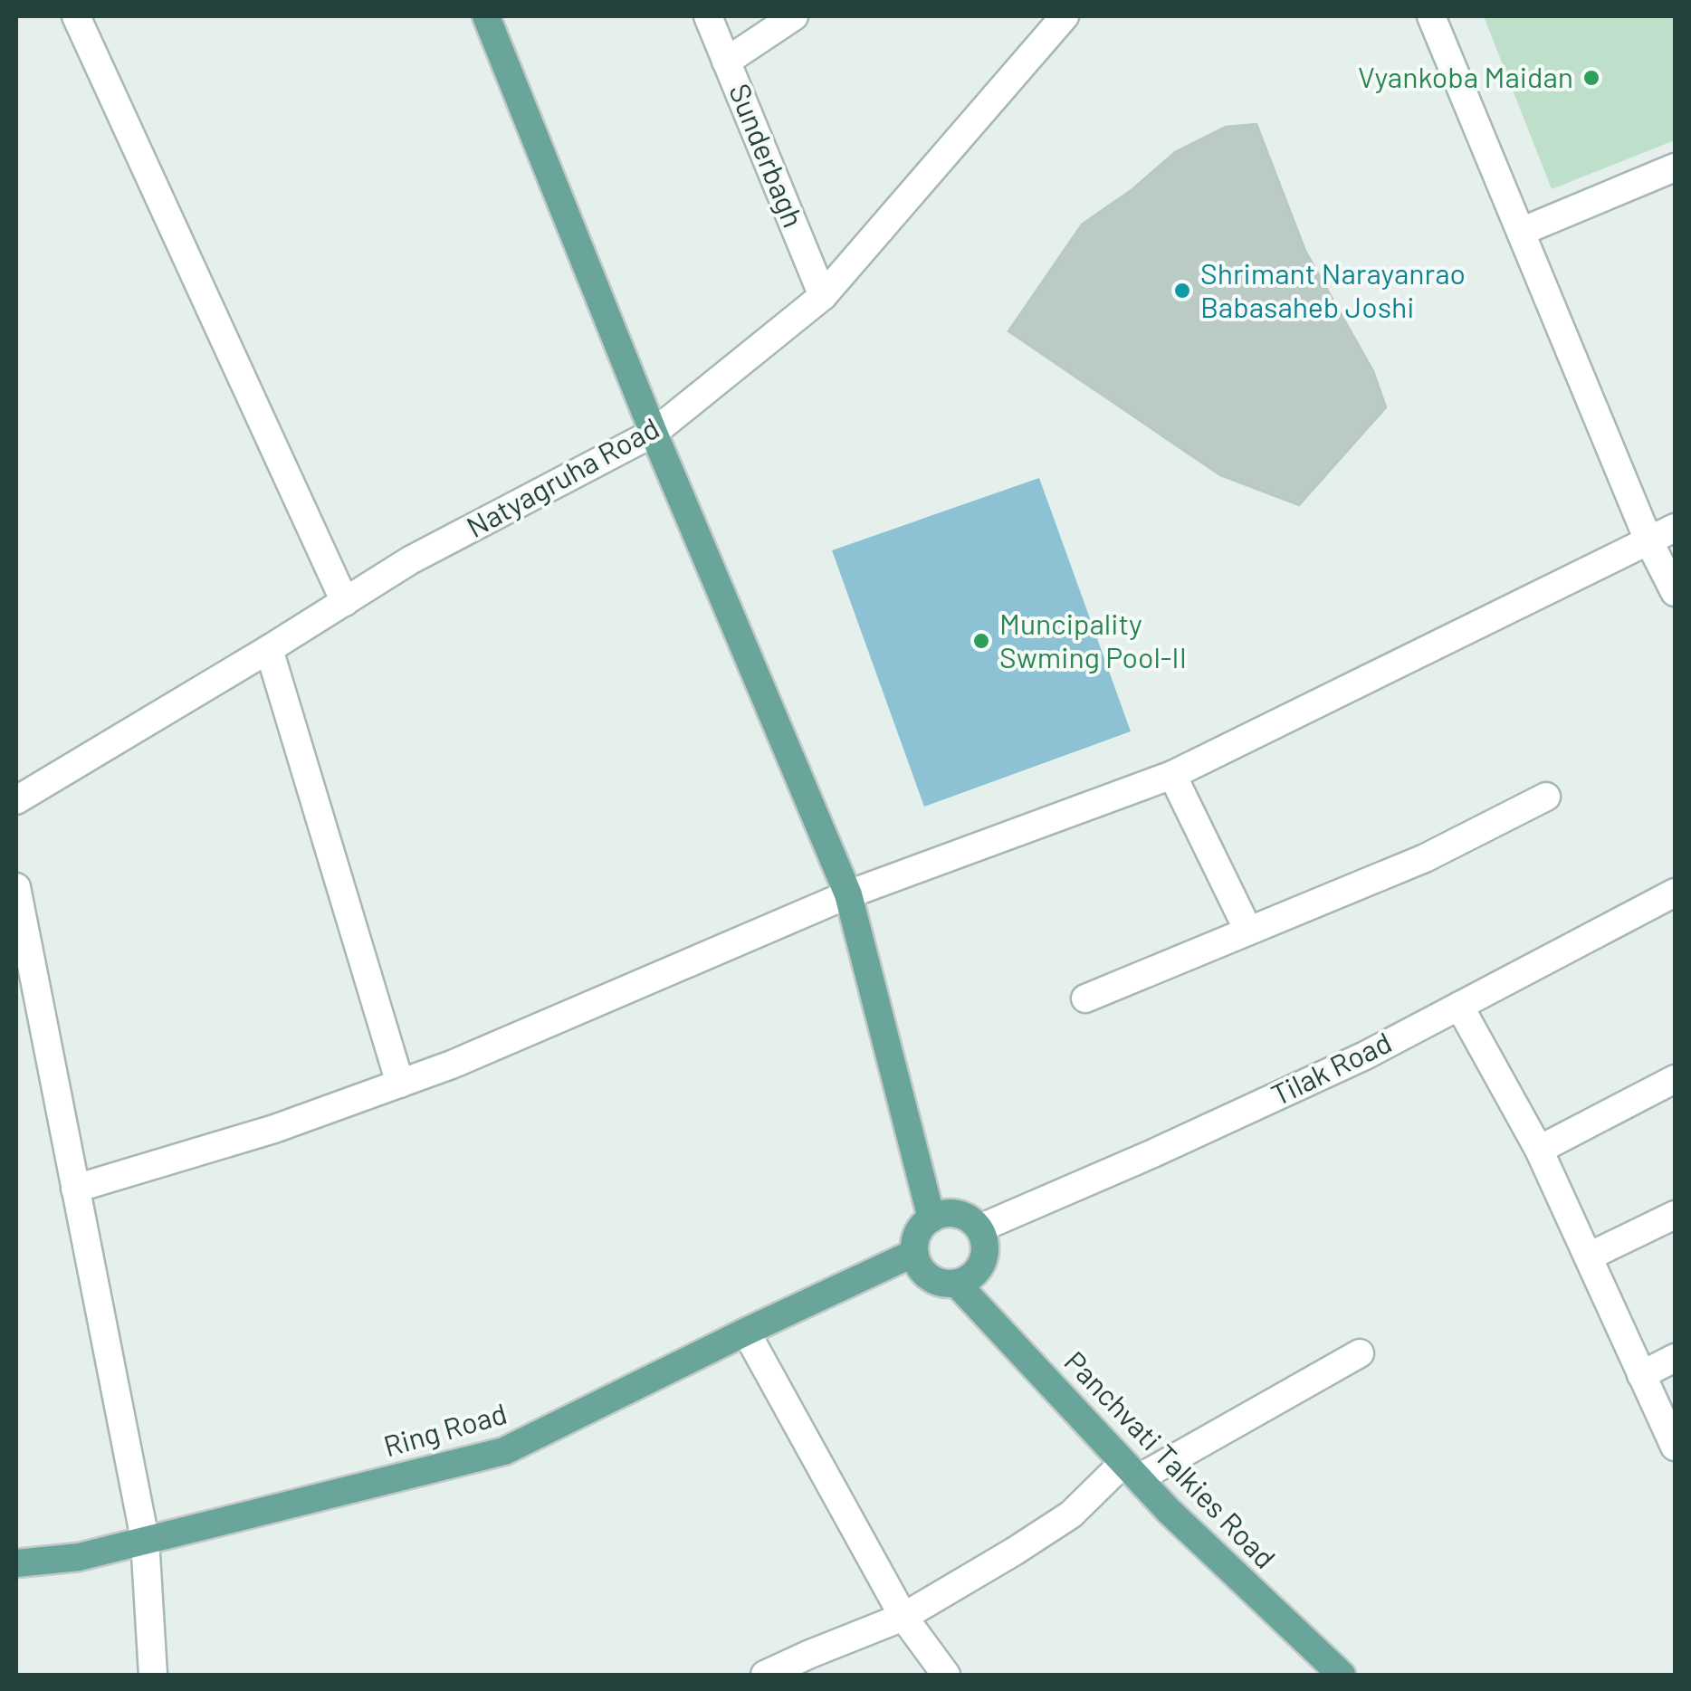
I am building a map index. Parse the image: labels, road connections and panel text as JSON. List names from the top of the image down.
{
  "streets": {
    "main road": ["Ring Road", "Panchvati Talkies Road"],
    "street": ["Sunderbagh", "Natyagruha Road", "Tilak Road"]
  },
  "crossings": [
    ["Sunderbagh", "Natyagruha Road"],
    ["Tilak Road", "Ring Road"],
    ["Tilak Road", "Panchvati Talkies Road"],
    ["Ring Road", "Panchvati Talkies Road"]
  ],
  "places": ["Vyankoba Maidan", "Shrimant Narayanrao Babasaheb Joshi", "Muncipality Swming Pool-II"]
}
